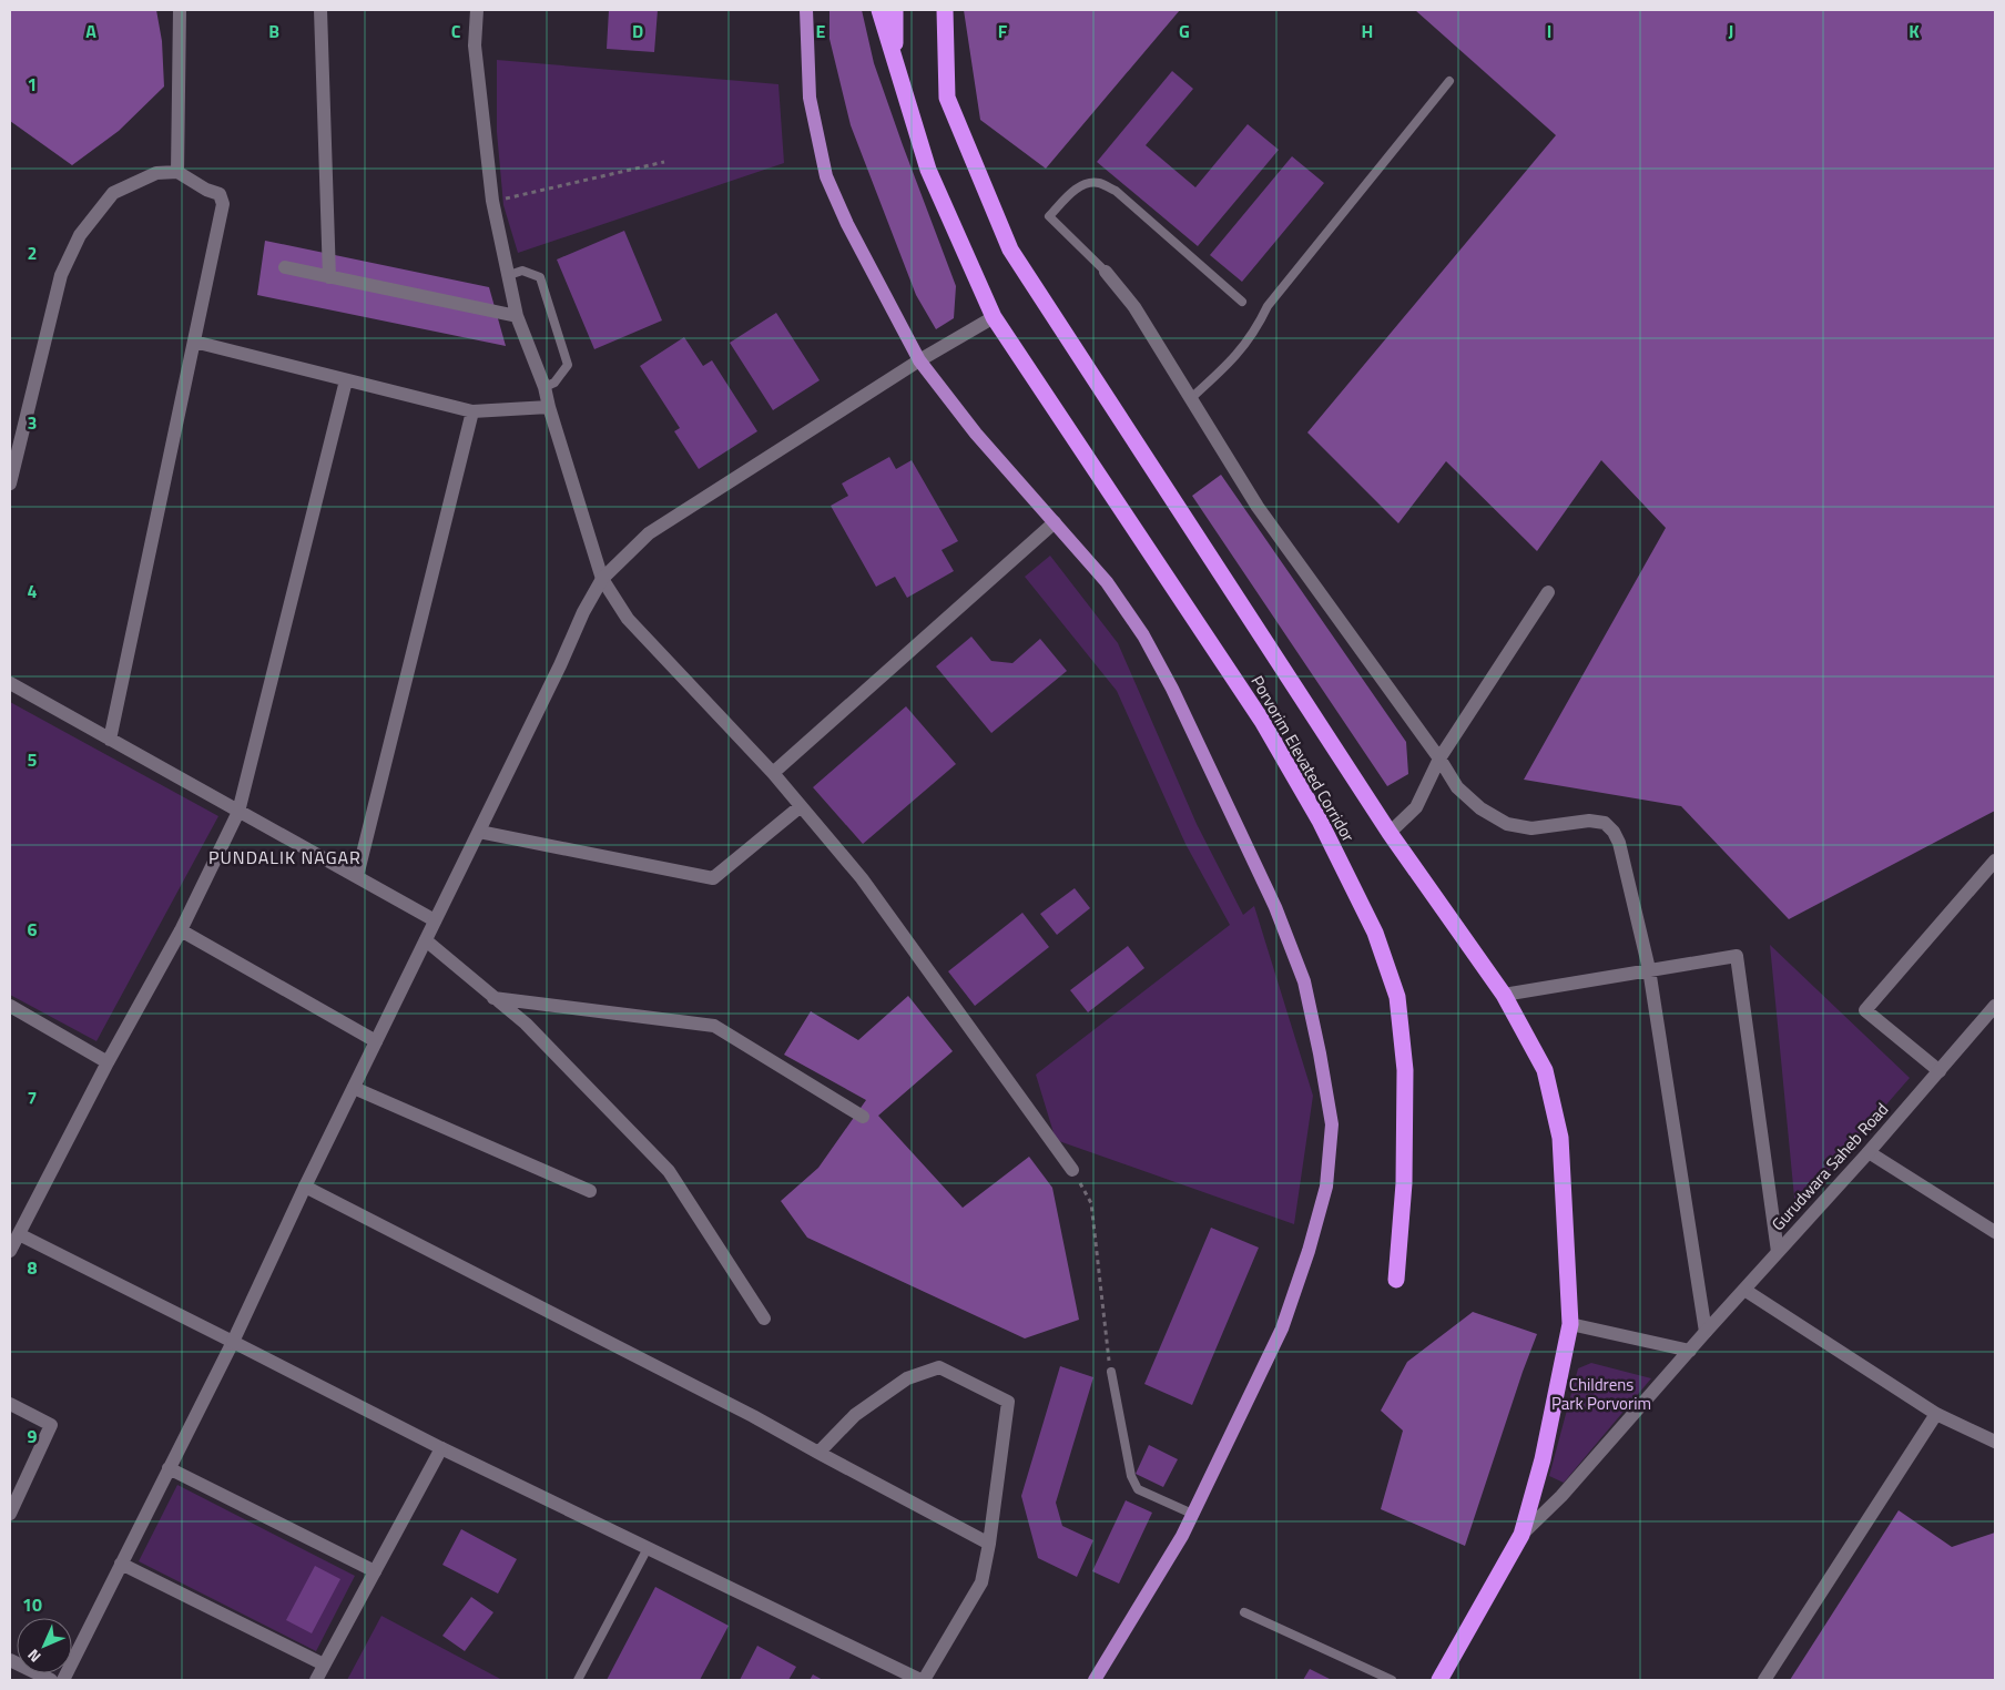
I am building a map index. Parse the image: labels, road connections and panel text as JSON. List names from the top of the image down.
{
  "streets": {
    "highway": ["Porvorim Elevated Corridor"],
    "street": ["Gurudwara Saheb Road"]
  },
  "districts": ["PUNDALIK NAGAR"],
  "parks": ["Childrens Park Porvorim"],
  "north": "bottom left",
  "grid": {
    "columns": [
      "A",
      "B",
      "C",
      "D",
      "E",
      "F",
      "G",
      "H",
      "I",
      "J",
      "K"
    ],
    "rows": [
      "1",
      "2",
      "3",
      "4",
      "5",
      "6",
      "7",
      "8",
      "9",
      "10"
    ]
  }
}
